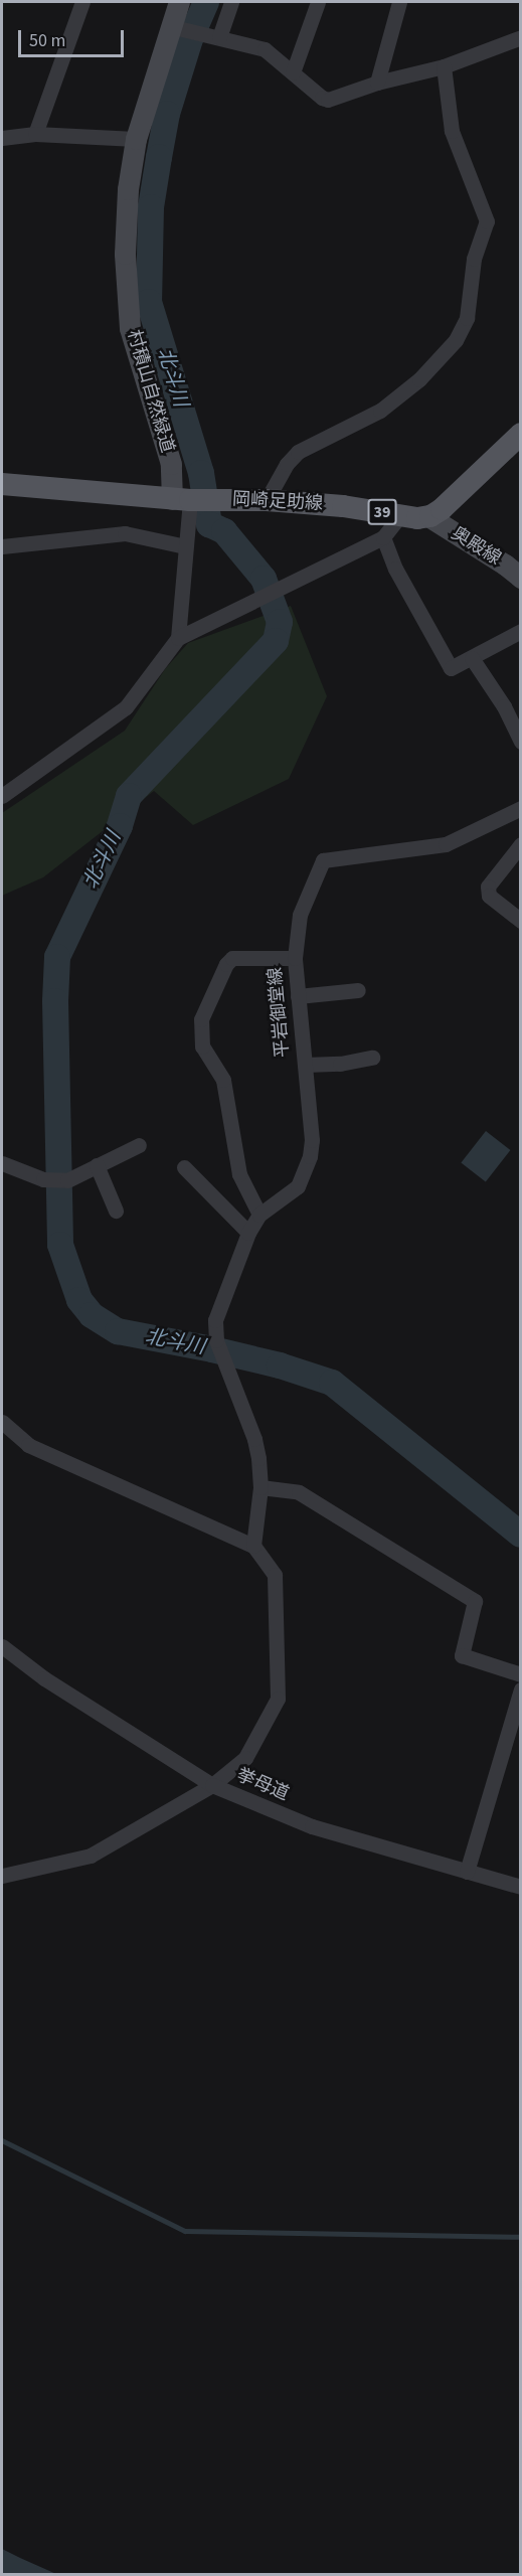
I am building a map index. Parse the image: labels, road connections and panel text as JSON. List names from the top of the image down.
{
  "streets": {
    "main road": ["岡崎足助線", "39"],
    "street": [
      "村積山自然緑道",
      "奥殿線",
      "平岩御堂線",
      "挙母道"
    ]
  },
  "crossings": [
    ["村積山自然緑道", "岡崎足助線"],
    ["岡崎足助線", "奥殿線"]
  ],
  "water": ["北斗川"],
  "scale_bar": "50 m"
}
